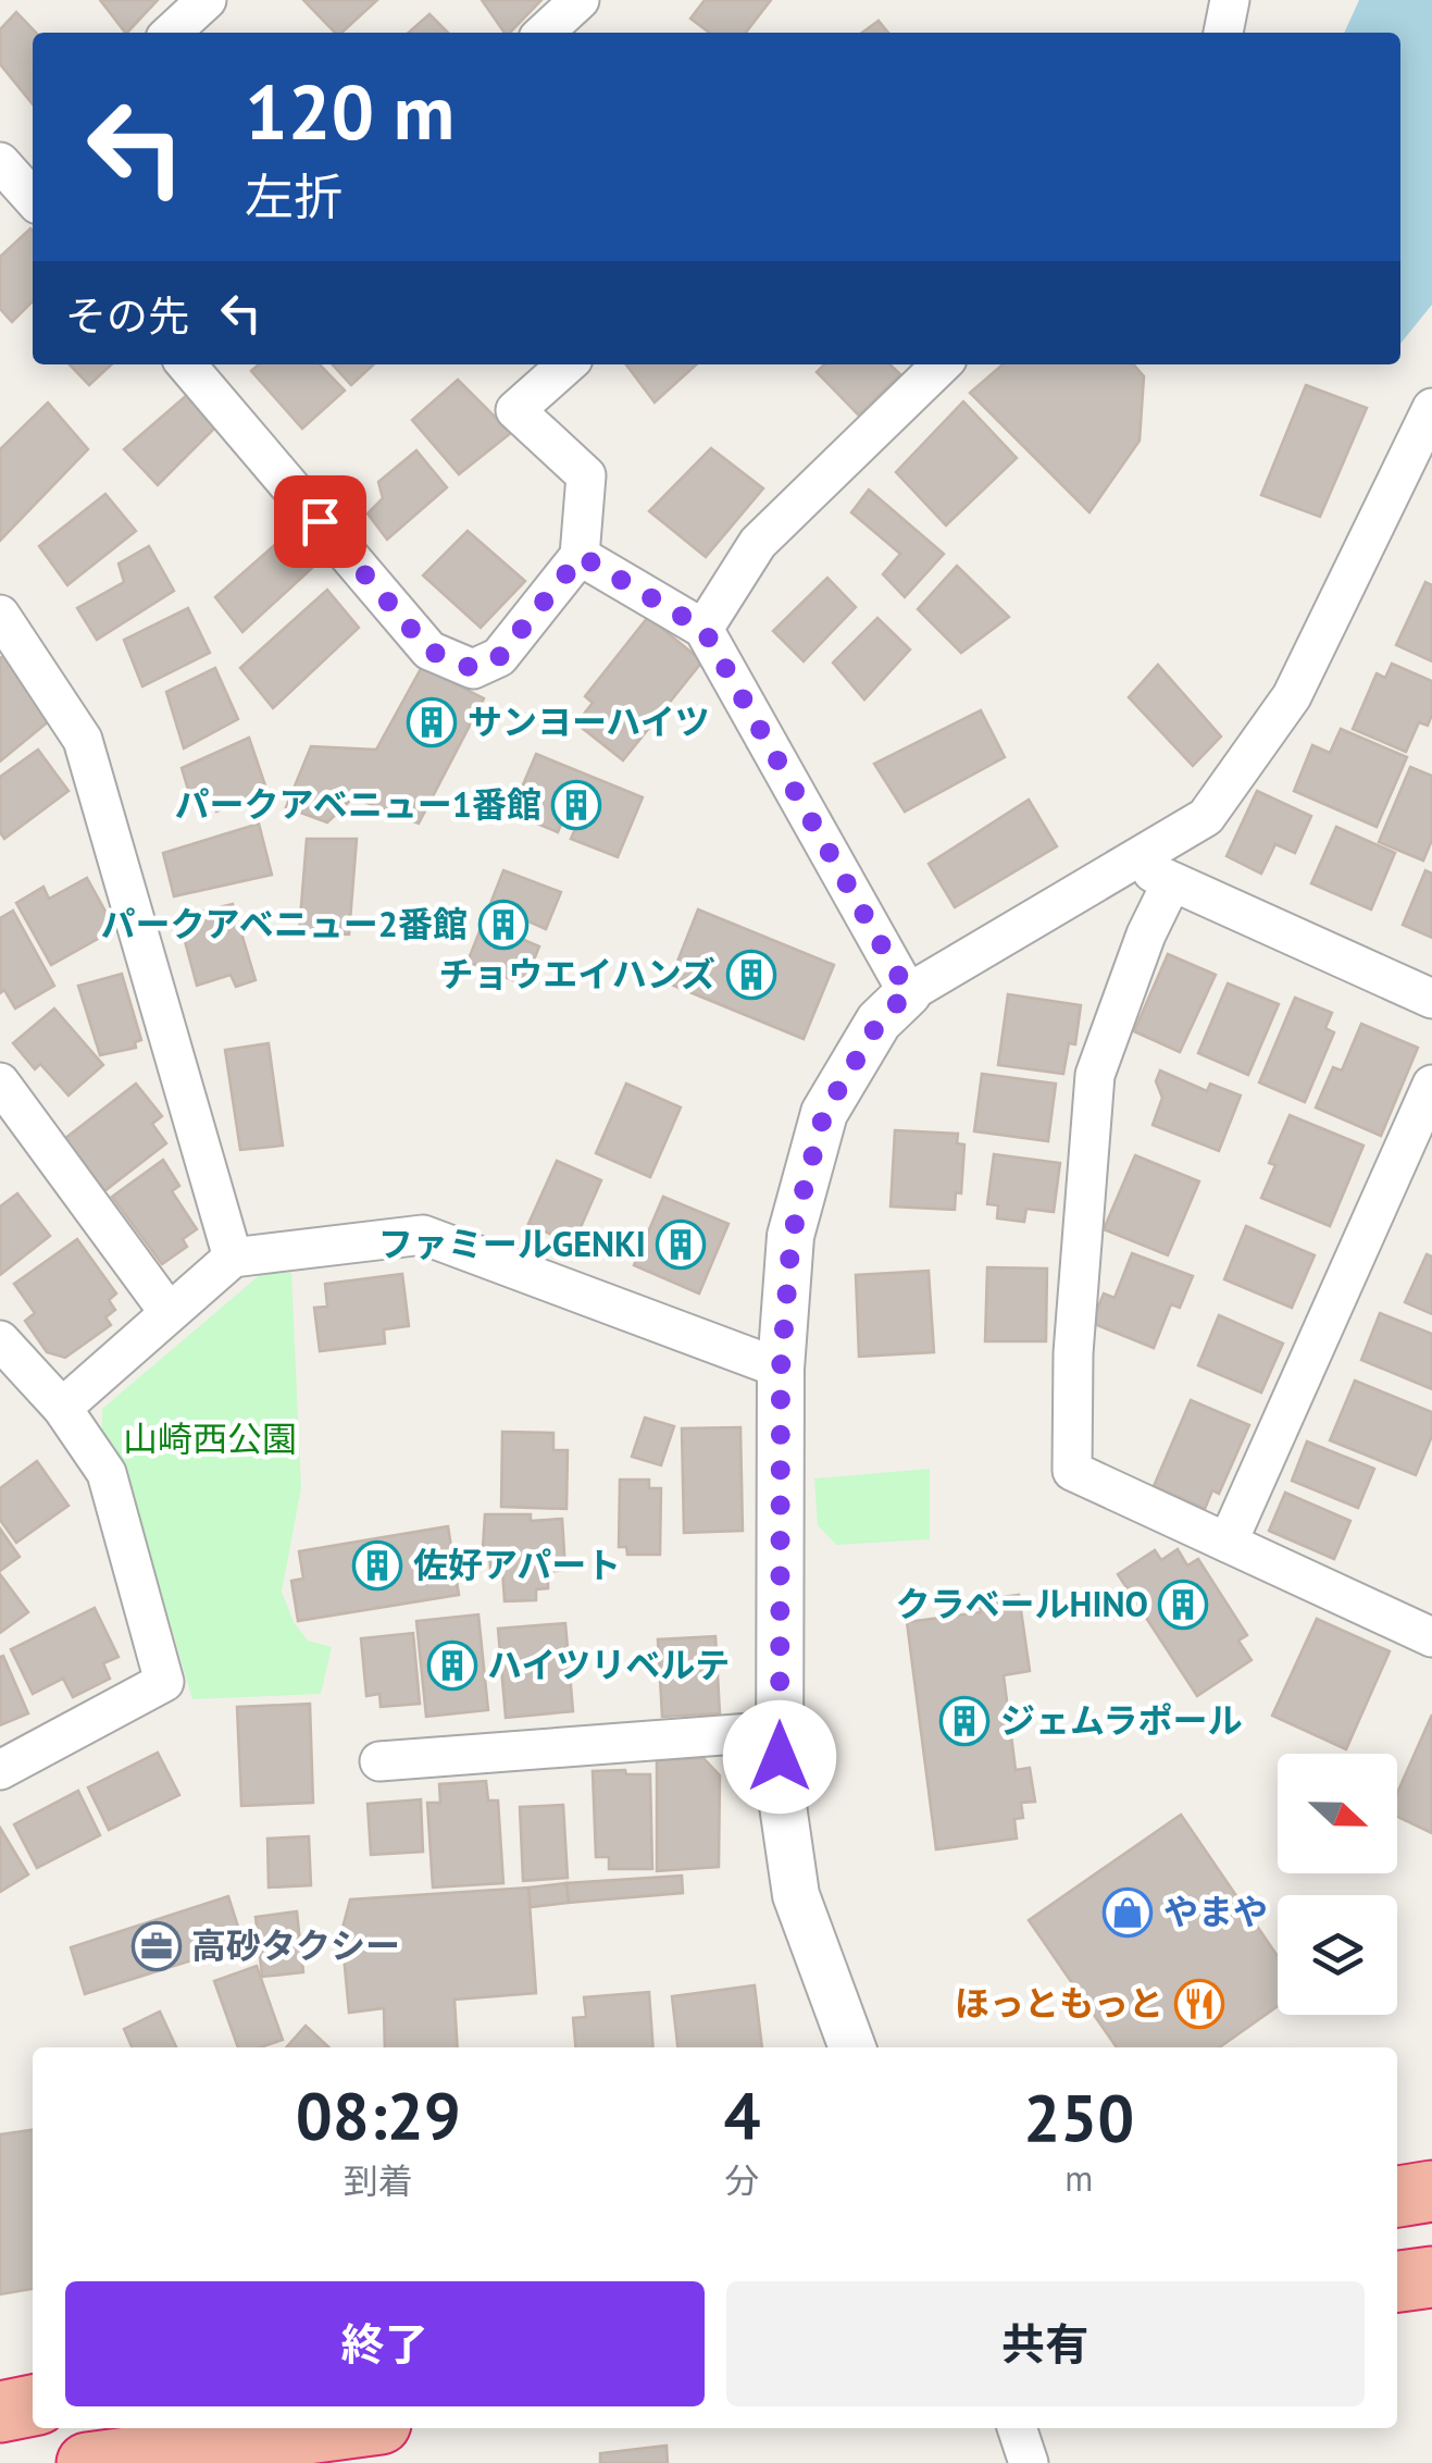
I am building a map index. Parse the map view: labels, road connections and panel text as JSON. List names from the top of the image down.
{
  "parks": ["山崎西公園"],
  "places": {
    "building": [
      "サンヨーハイツ",
      "パークアベニュー1番館",
      "パークアベニュー2番館",
      "チョウエイハンズ",
      "ファミールGENKI",
      "佐好アパート",
      "クラベールHINO",
      "ハイツリベルテ",
      "ジェムラポール"
    ],
    "shop": ["やまや"],
    "office": ["高砂タクシー"],
    "restaurant": ["ほっともっと"]
  },
  "north": "right",
  "page": {
    "turn": ["120 m", "左折"],
    "then": "その先",
    "eta": [
      "08:29",
      "到着",
      "4",
      "分",
      "250",
      "m"
    ],
    "buttons": ["終了", "共有"]
  }
}
